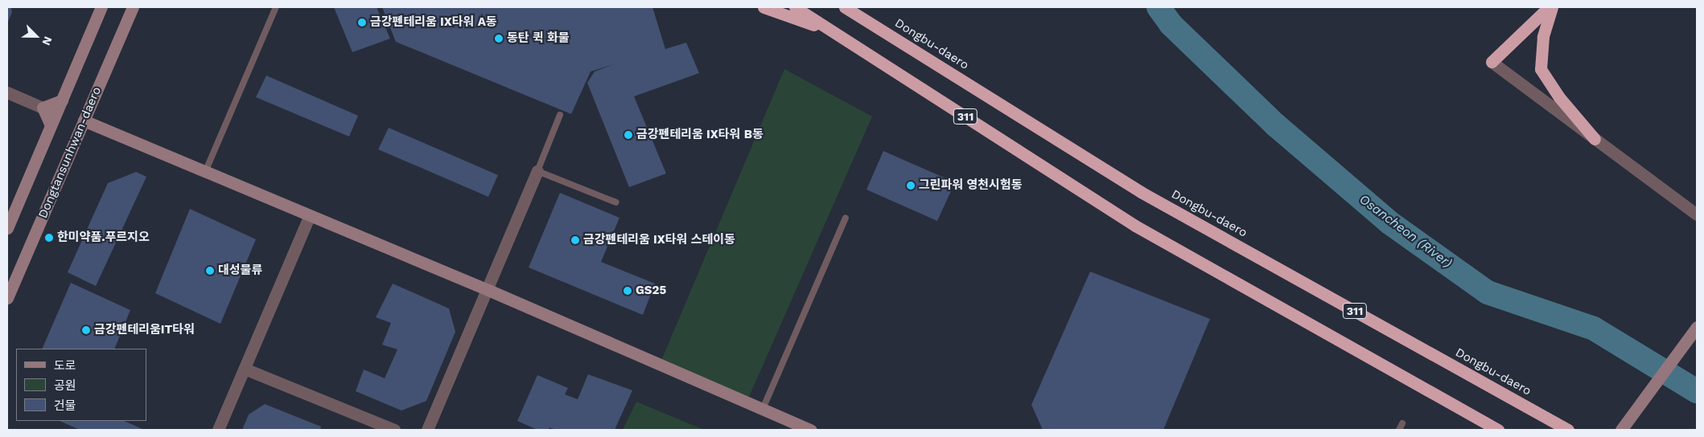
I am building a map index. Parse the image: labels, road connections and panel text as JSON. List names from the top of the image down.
{
  "streets": {
    "highway": ["Dongbu-daero", "311"],
    "street": ["Dongtansunhwan-daero"]
  },
  "water": ["Osancheon (River)"],
  "places": [
    "금강펜테리움 IX타워 A동",
    "동탄 퀵 화물",
    "금강펜테리움 IX타워 B동",
    "그린파워 영천시험동",
    "한미약품.푸르지오",
    "금강펜테리움 IX타워 스테이동",
    "대성물류",
    "GS25",
    "금강펜테리움IT타워"
  ],
  "legend": ["도로", "공원", "건물"],
  "north": "bottom right"
}
